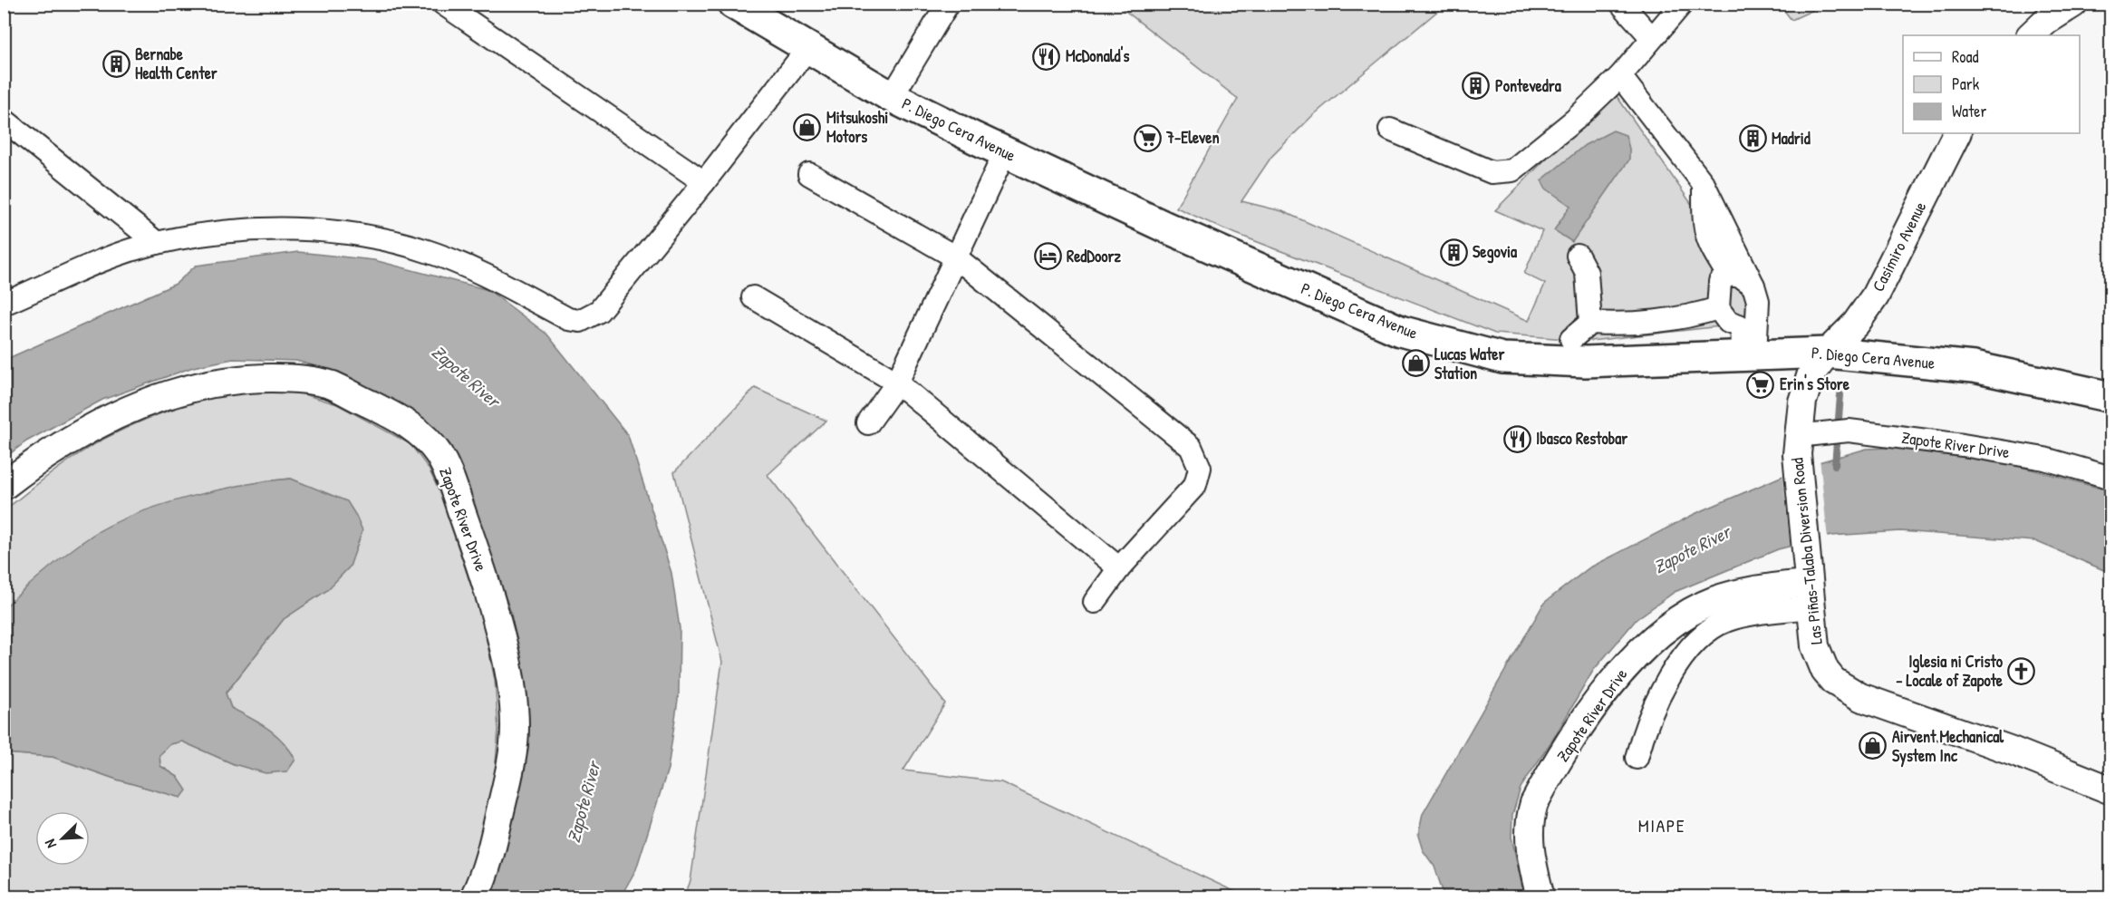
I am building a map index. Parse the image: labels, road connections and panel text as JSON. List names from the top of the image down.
{
  "streets": {
    "main road": ["P. Diego Cera Avenue"],
    "street": ["Casimiro Avenue", "Zapote River Drive", "Las Piñas-Talaba Diversion Road"]
  },
  "crossings": [
    ["P. Diego Cera Avenue", "Casimiro Avenue"],
    ["P. Diego Cera Avenue", "Las Piñas-Talaba Diversion Road"],
    ["Casimiro Avenue", "Las Piñas-Talaba Diversion Road"],
    ["Zapote River Drive", "Las Piñas-Talaba Diversion Road"]
  ],
  "districts": ["MIAPE"],
  "water": ["Zapote River"],
  "places": {
    "restaurant": ["McDonald's", "Ibasco Restobar"],
    "building": [
      "Bernabe Health Center",
      "Pontevedra",
      "Madrid",
      "Segovia"
    ],
    "shop": ["Mitsukoshi Motors", "Lucas Water Station", "Airvent Mechanical System Inc"],
    "supermarket": ["7-Eleven", "Erin's Store"],
    "hotel": ["RedDoorz"],
    "church": ["Iglesia ni Cristo - Locale of Zapote"]
  },
  "legend": ["Road", "Park", "Water"],
  "north": "bottom left"
}
